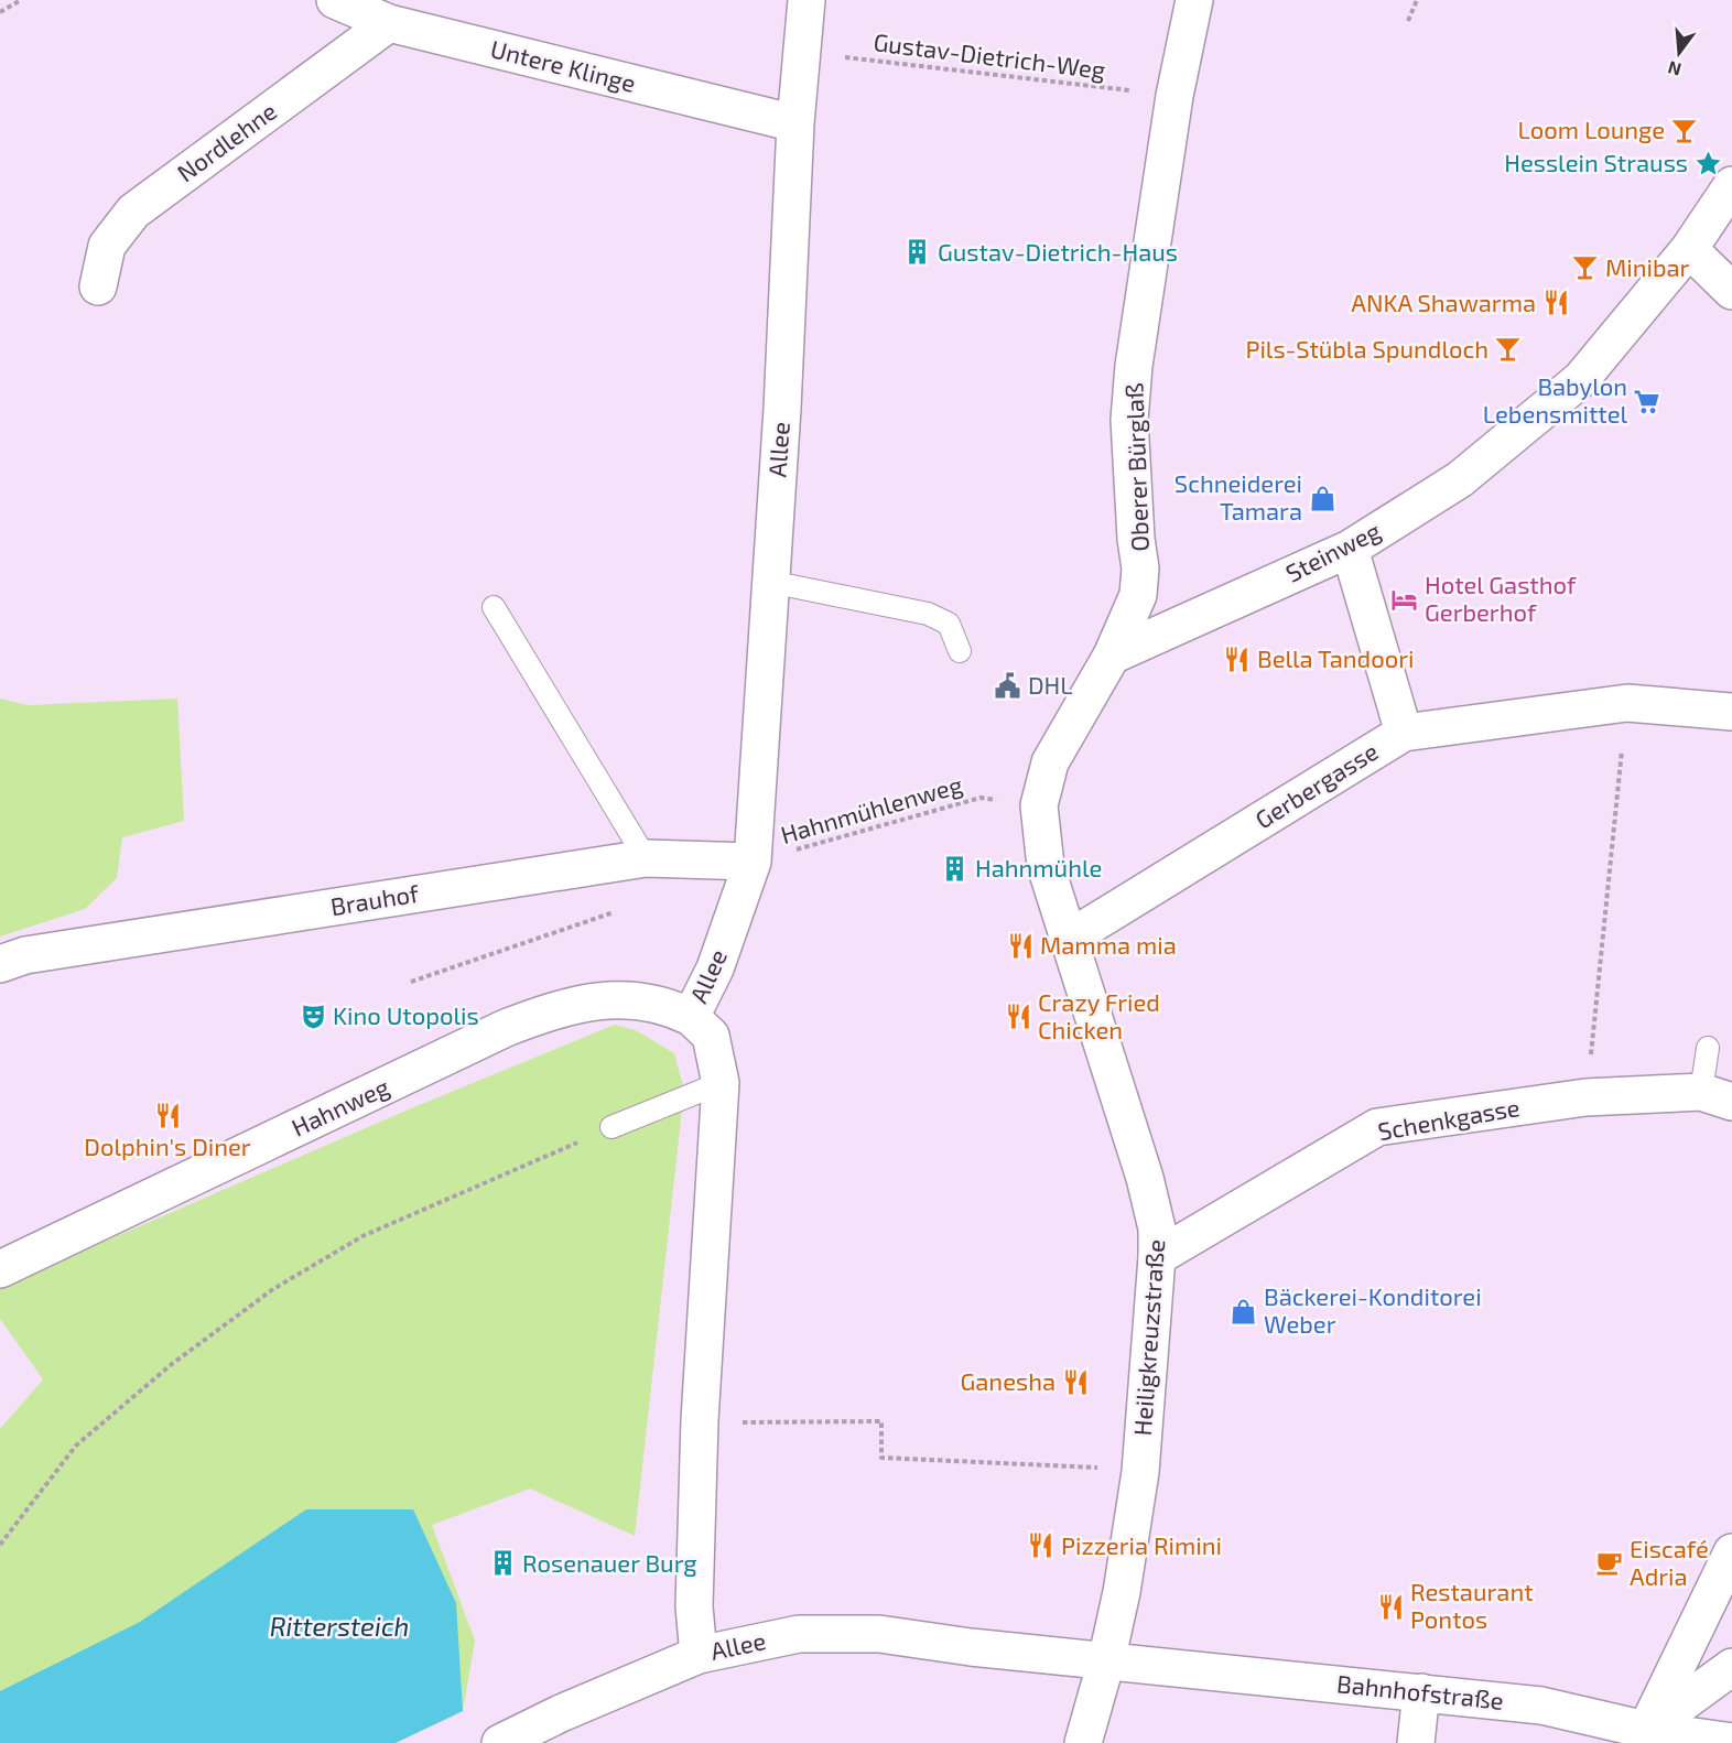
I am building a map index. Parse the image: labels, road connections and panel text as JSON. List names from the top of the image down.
{
  "streets": {
    "street": [
      "Untere Klinge",
      "Nordlehne",
      "Allee",
      "Oberer Bürglaß",
      "Steinweg",
      "Gerbergasse",
      "Brauhof",
      "Hahnweg",
      "Schenkgasse",
      "Heiligkreuzstraße",
      "Bahnhofstraße"
    ],
    "path": ["Gustav-Dietrich-Weg", "Hahnmühlenweg"]
  },
  "crossings": [
    ["Gustav-Dietrich-Weg", "Allee"],
    ["Gustav-Dietrich-Weg", "Oberer Bürglaß"],
    ["Untere Klinge", "Nordlehne"],
    ["Untere Klinge", "Allee"],
    ["Allee", "Hahnmühlenweg"],
    ["Allee", "Brauhof"],
    ["Allee", "Hahnweg"],
    ["Allee", "Heiligkreuzstraße"],
    ["Allee", "Bahnhofstraße"],
    ["Oberer Bürglaß", "Steinweg"],
    ["Steinweg", "Gerbergasse"],
    ["Gerbergasse", "Heiligkreuzstraße"],
    ["Hahnmühlenweg", "Brauhof"],
    ["Schenkgasse", "Heiligkreuzstraße"],
    ["Heiligkreuzstraße", "Bahnhofstraße"]
  ],
  "water": ["Rittersteich"],
  "places": {
    "bar": ["Loom Lounge", "Minibar", "Pils-Stübla Spundloch"],
    "place": ["Hesslein Strauss"],
    "building": ["Gustav-Dietrich-Haus", "Hahnmühle", "Rosenauer Burg"],
    "restaurant": [
      "ANKA Shawarma",
      "Bella Tandoori",
      "Mamma mia",
      "Crazy Fried Chicken",
      "Dolphin's Diner",
      "Ganesha",
      "Pizzeria Rimini",
      "Restaurant Pontos"
    ],
    "supermarket": ["Babylon Lebensmittel"],
    "shop": ["Schneiderei Tamara", "Bäckerei-Konditorei Weber"],
    "hotel": ["Hotel Gasthof Gerberhof"],
    "public building": ["DHL"],
    "theatre": ["Kino Utopolis"],
    "cafe": ["Eiscafé Adria"]
  },
  "north": "bottom"
}
